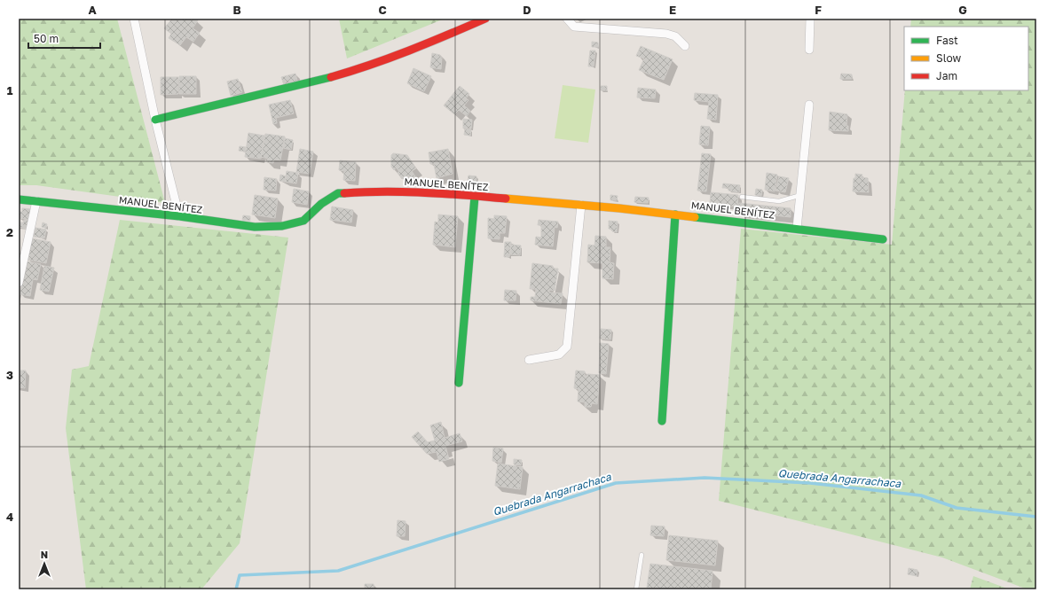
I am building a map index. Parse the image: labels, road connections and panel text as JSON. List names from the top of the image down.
{
  "streets": {
    "street": ["MANUEL BENÍTEZ"]
  },
  "water": ["Quebrada Angarrachaca"],
  "legend": ["Fast", "Slow", "Jam"],
  "scale_bar": "50 m",
  "north": "top",
  "grid": {
    "columns": [
      "A",
      "B",
      "C",
      "D",
      "E",
      "F",
      "G"
    ],
    "rows": [
      "1",
      "2",
      "3",
      "4"
    ]
  }
}
